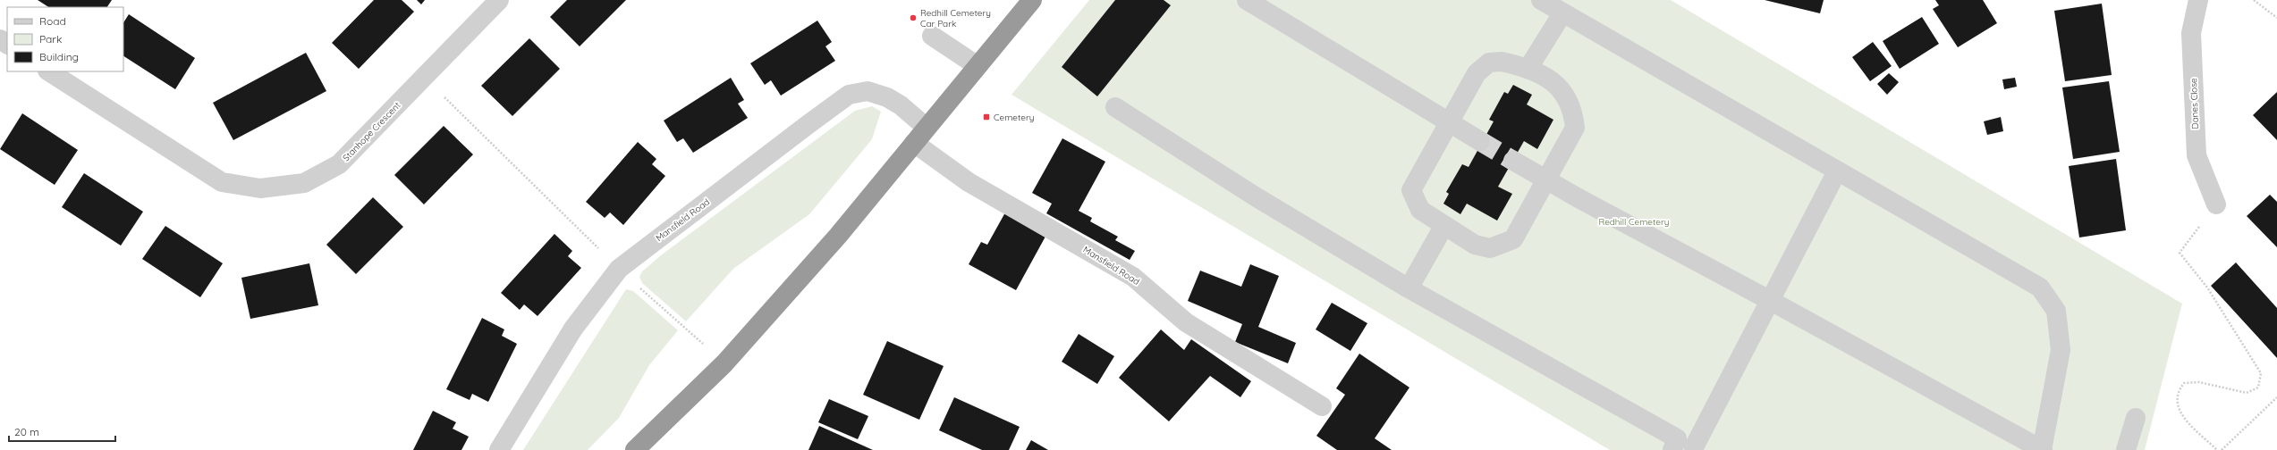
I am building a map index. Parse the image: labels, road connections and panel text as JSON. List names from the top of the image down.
{
  "streets": {
    "street": ["Danes Close", "Stanhope Crescent", "Mansfield Road"]
  },
  "parks": ["Redhill Cemetery"],
  "places": {
    "other": ["Redhill Cemetery Car Park"],
    "transit": ["Cemetery"]
  },
  "legend": ["Road", "Park", "Building"],
  "scale_bar": "20 m"
}
